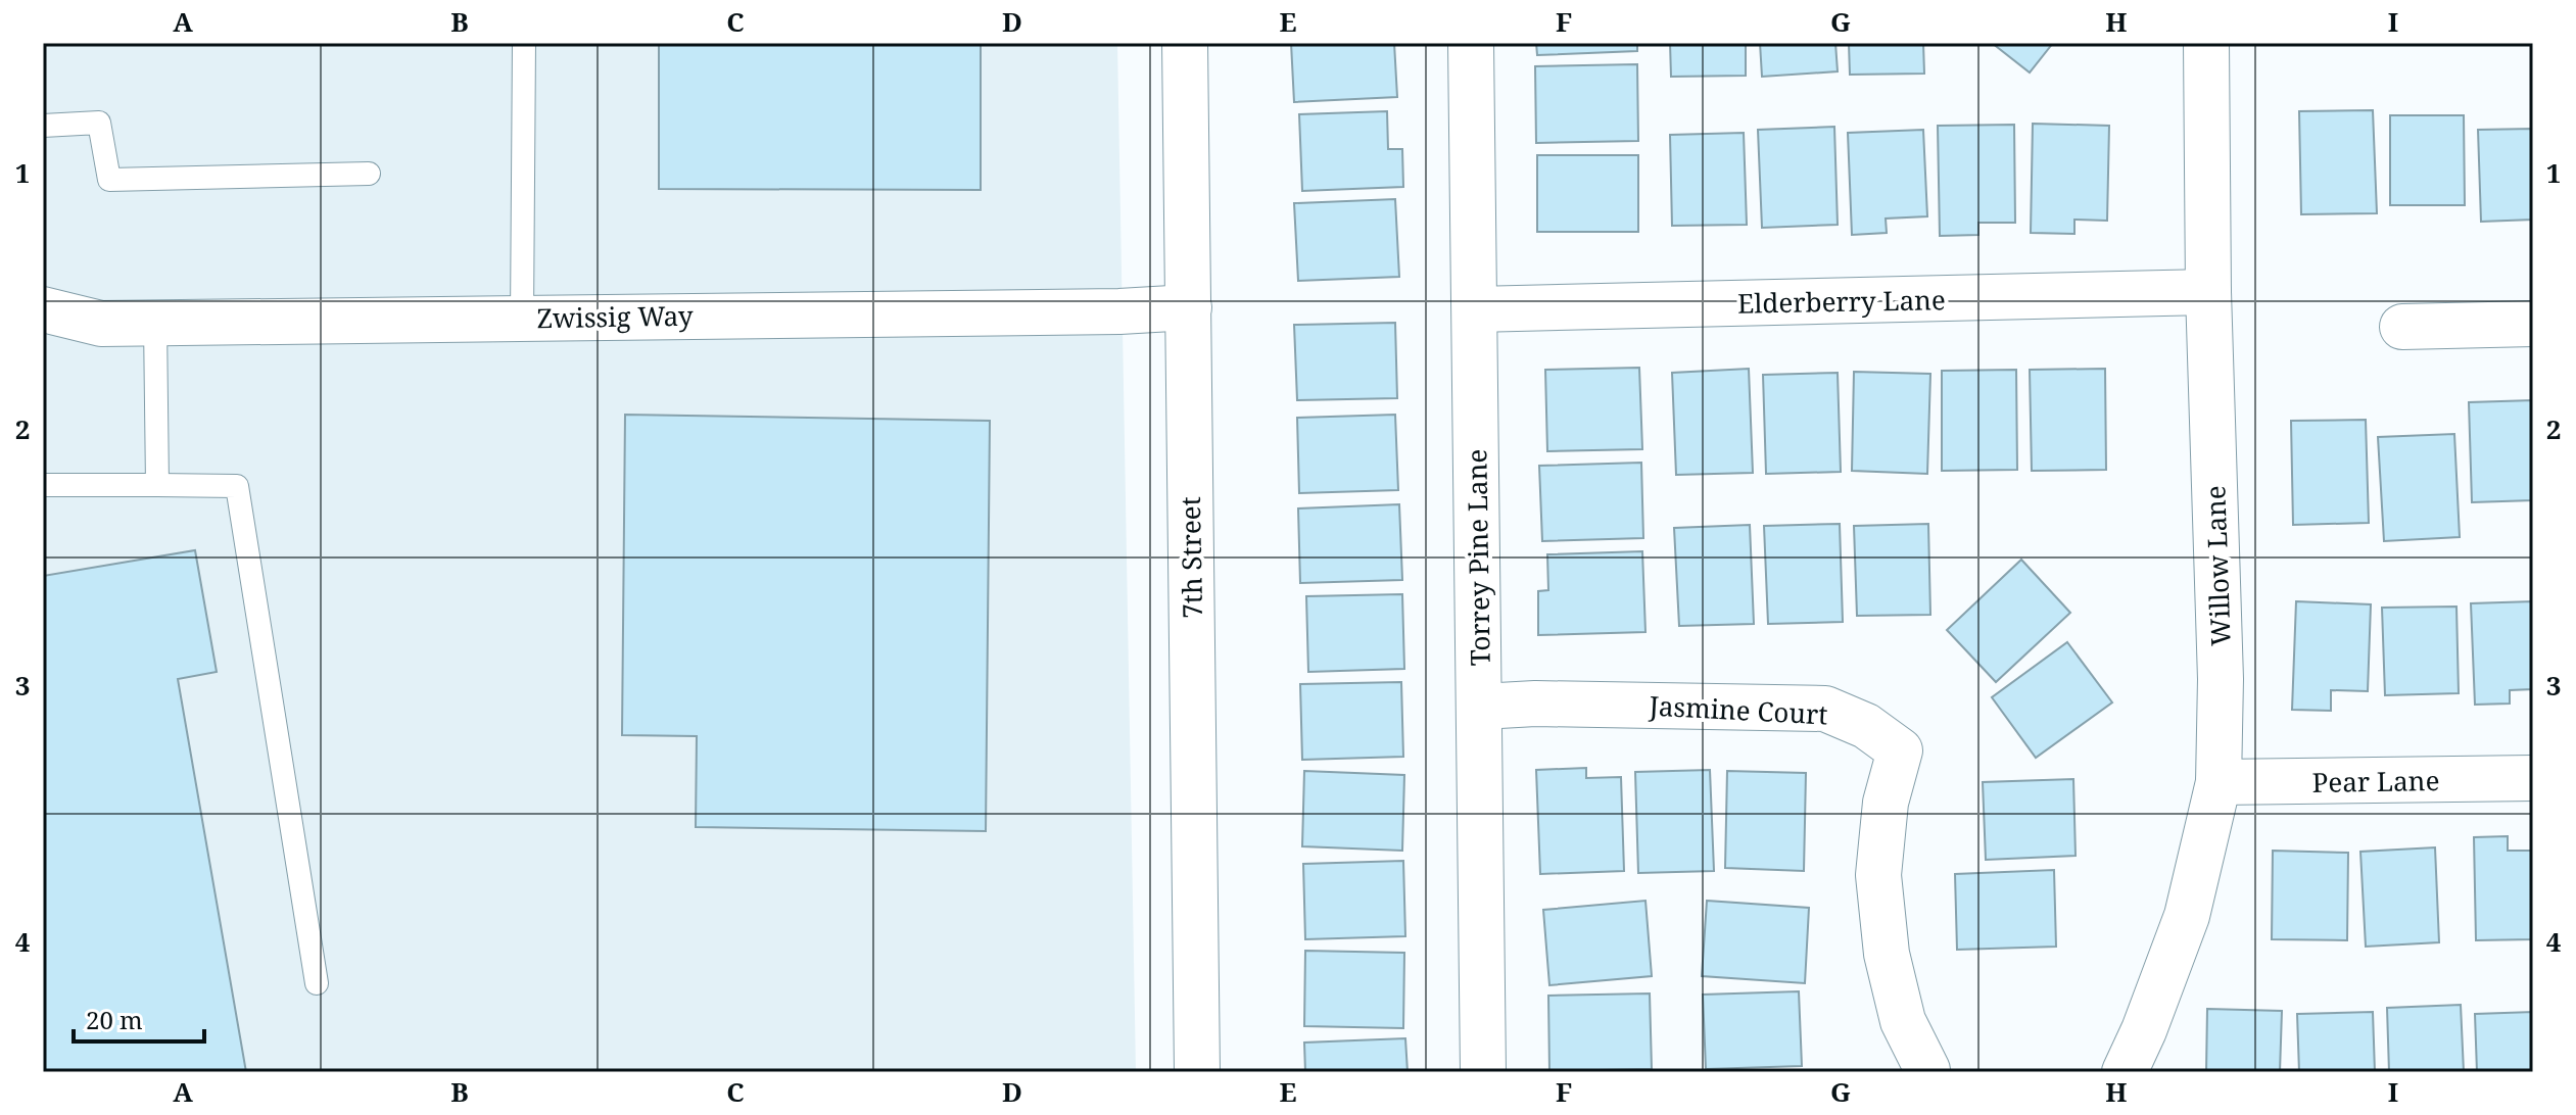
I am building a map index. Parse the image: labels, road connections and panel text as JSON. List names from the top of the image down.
{
  "streets": {
    "street": [
      "Elderberry Lane",
      "Zwissig Way",
      "7th Street",
      "Torrey Pine Lane",
      "Willow Lane",
      "Jasmine Court",
      "Pear Lane"
    ]
  },
  "crossings": [
    ["Elderberry Lane", "Torrey Pine Lane"],
    ["Elderberry Lane", "Willow Lane"],
    ["Zwissig Way", "7th Street"],
    ["Torrey Pine Lane", "Jasmine Court"],
    ["Willow Lane", "Pear Lane"]
  ],
  "scale_bar": "20 m",
  "grid": {
    "columns": [
      "A",
      "B",
      "C",
      "D",
      "E",
      "F",
      "G",
      "H",
      "I"
    ],
    "rows": [
      "1",
      "2",
      "3",
      "4"
    ]
  }
}
